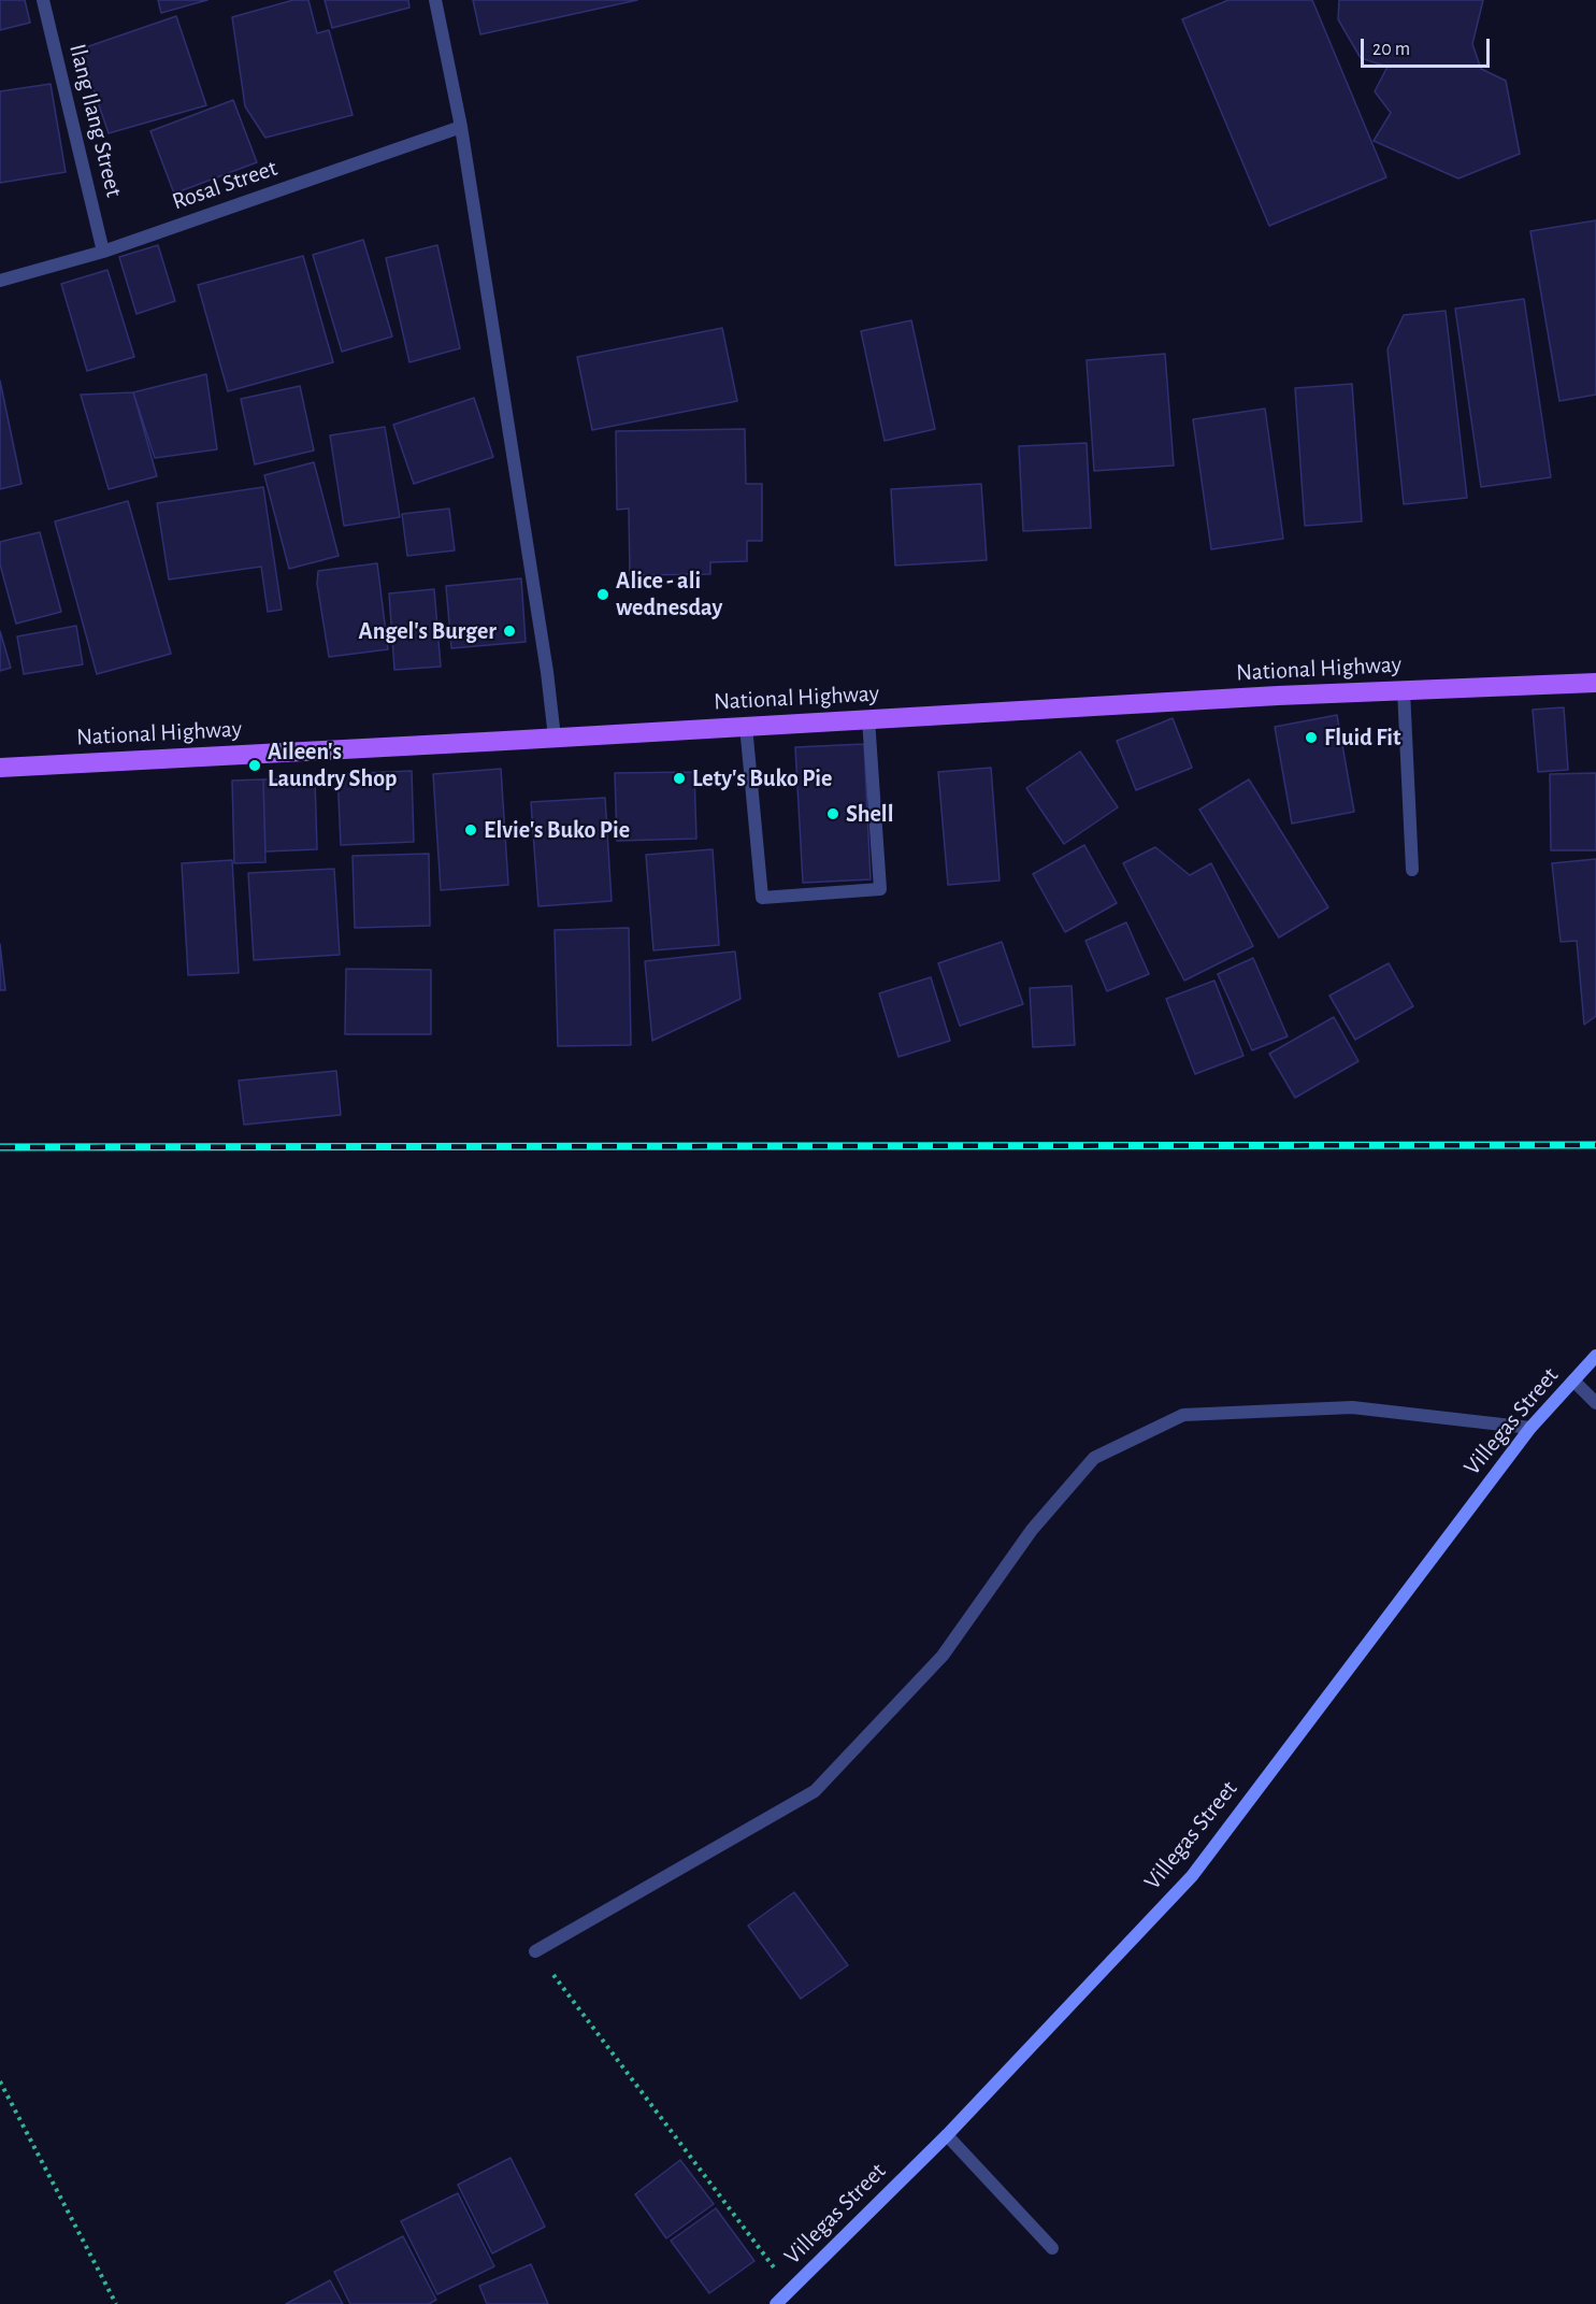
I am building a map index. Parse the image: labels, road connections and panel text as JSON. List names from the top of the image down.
{
  "streets": {
    "main road": ["National Highway"],
    "street": ["Ilang Ilang Street", "Rosal Street", "Villegas Street"]
  },
  "crossings": [
    ["Ilang Ilang Street", "Rosal Street"]
  ],
  "places": [
    "Alice - ali wednesday",
    "Angel's Burger",
    "Fluid Fit",
    "Aileen's Laundry Shop",
    "Lety's Buko Pie",
    "Shell",
    "Elvie's Buko Pie"
  ],
  "scale_bar": "20 m"
}
